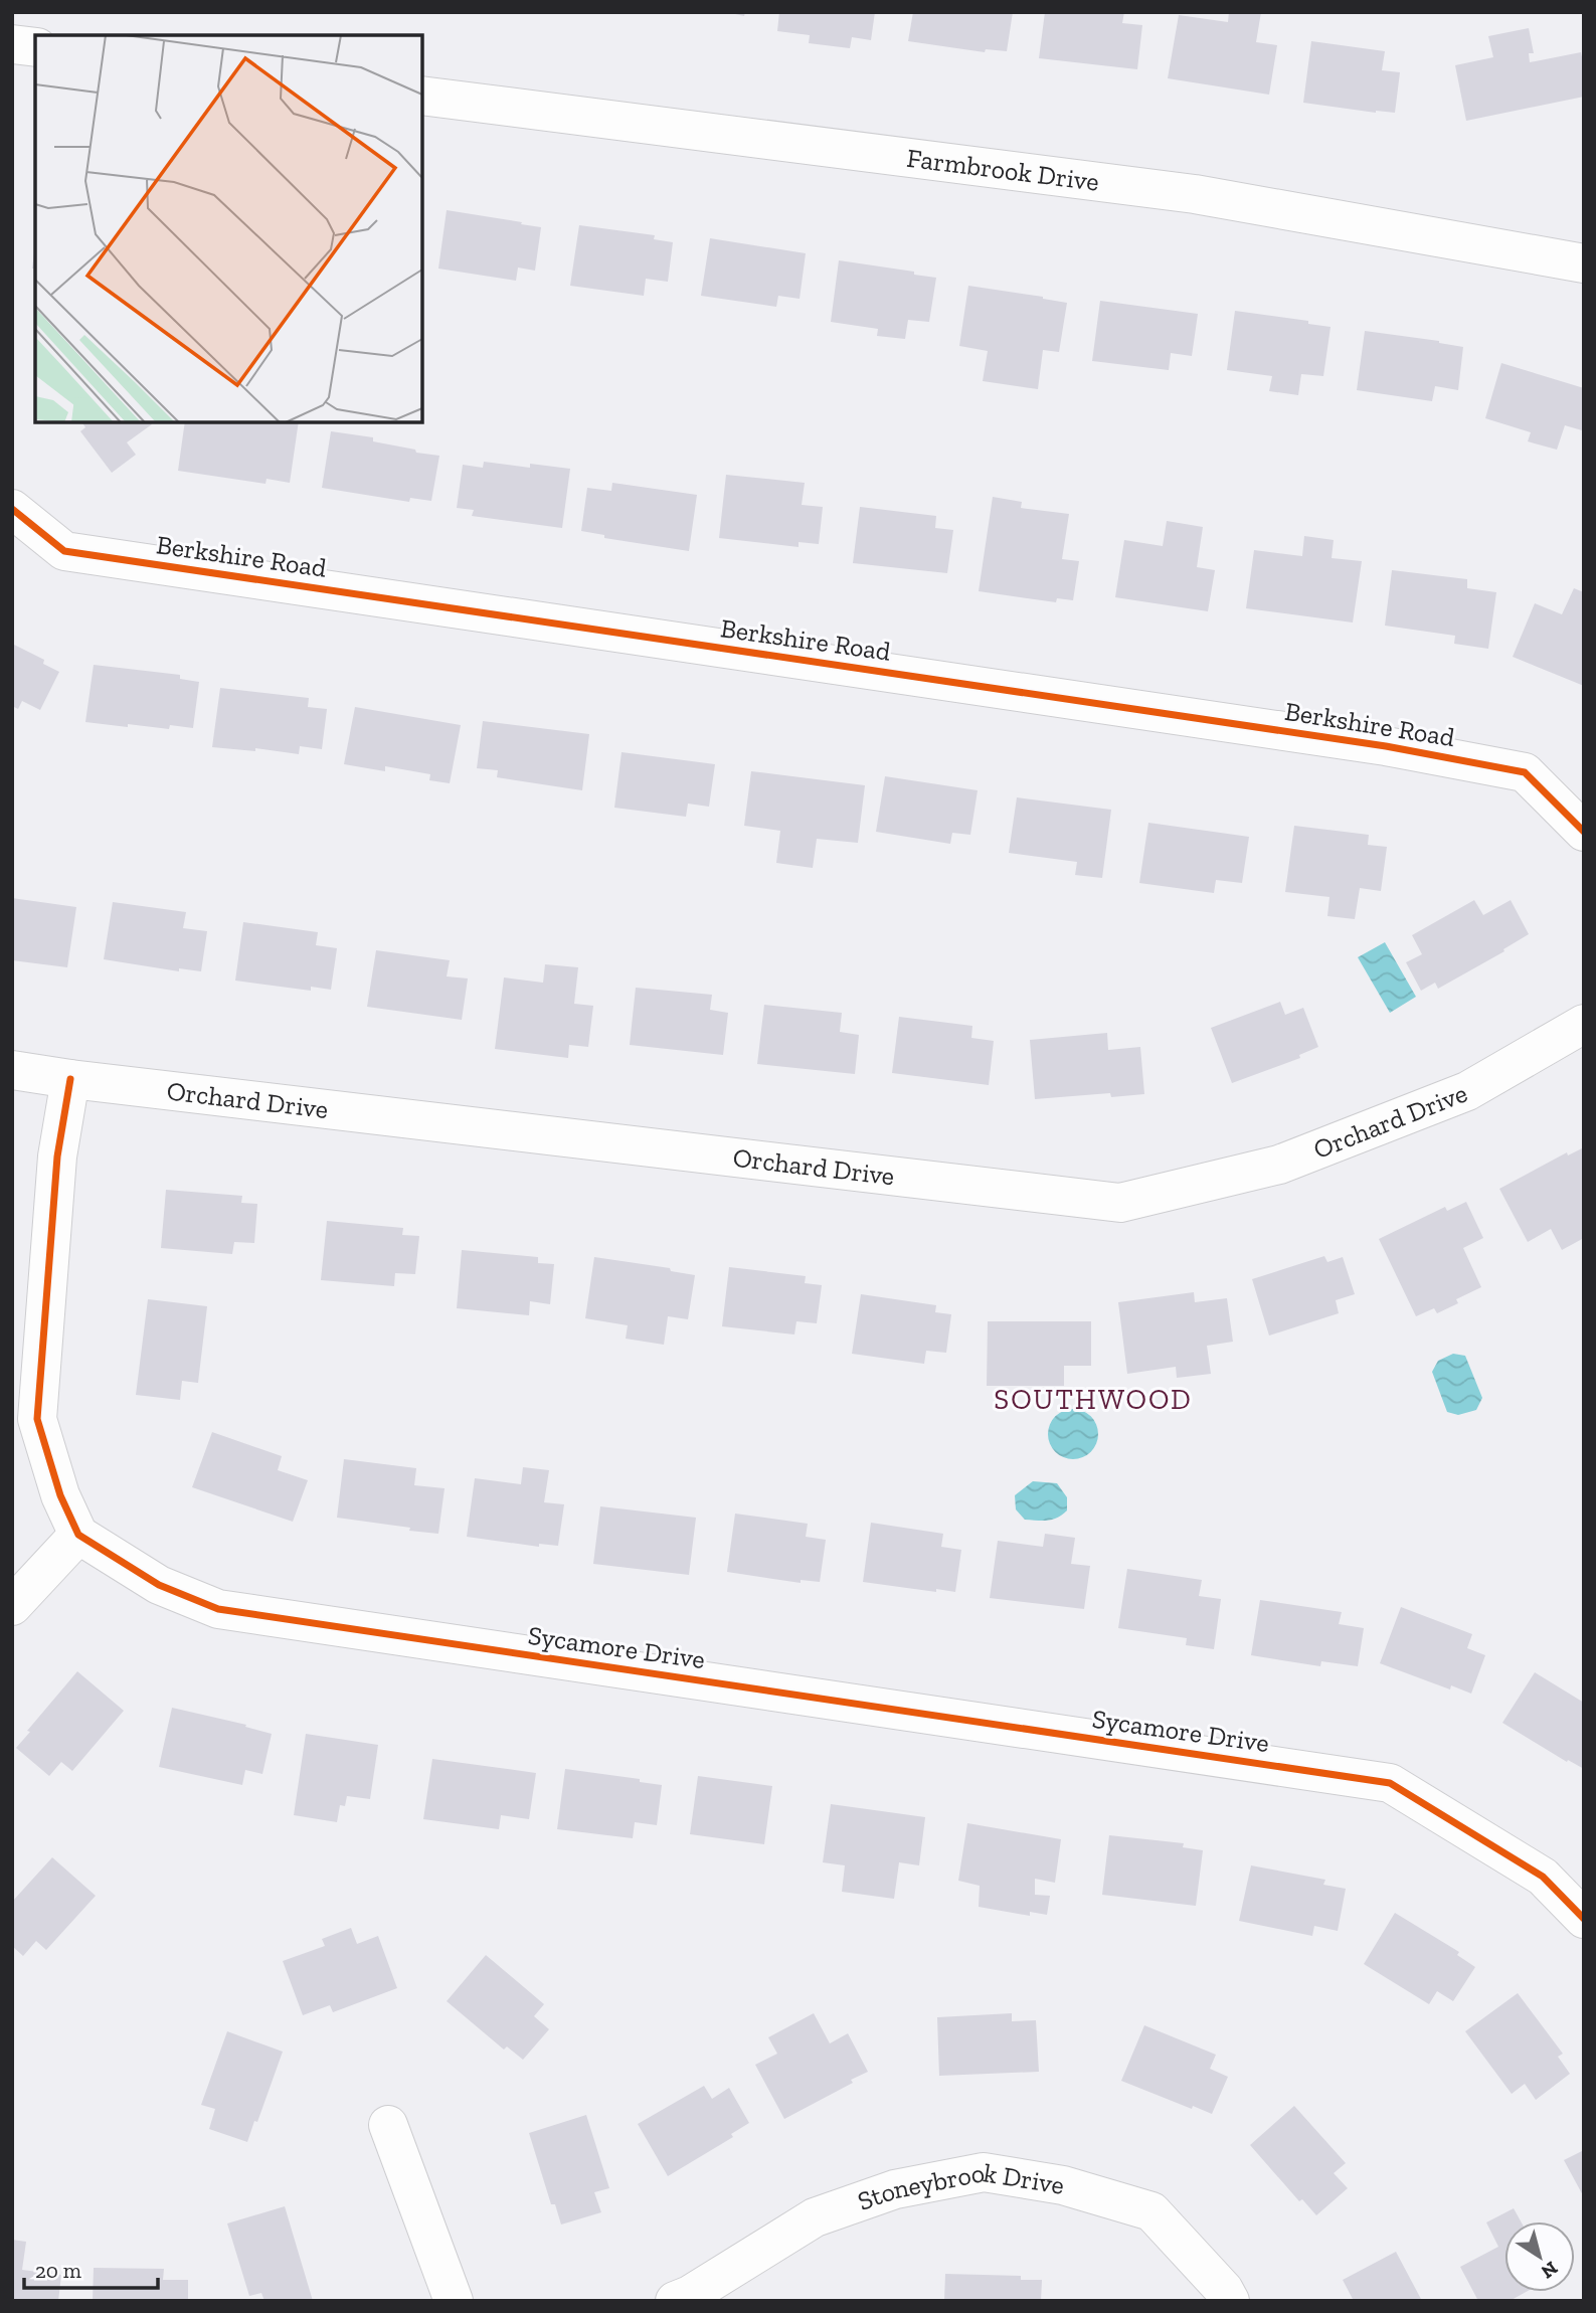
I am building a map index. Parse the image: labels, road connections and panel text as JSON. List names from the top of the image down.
{
  "streets": {
    "street": [
      "Farmbrook Drive",
      "Berkshire Road",
      "Orchard Drive",
      "Sycamore Drive",
      "Stoneybrook Drive"
    ]
  },
  "districts": ["SOUTHWOOD"],
  "scale_bar": "20 m",
  "north": "bottom right"
}
